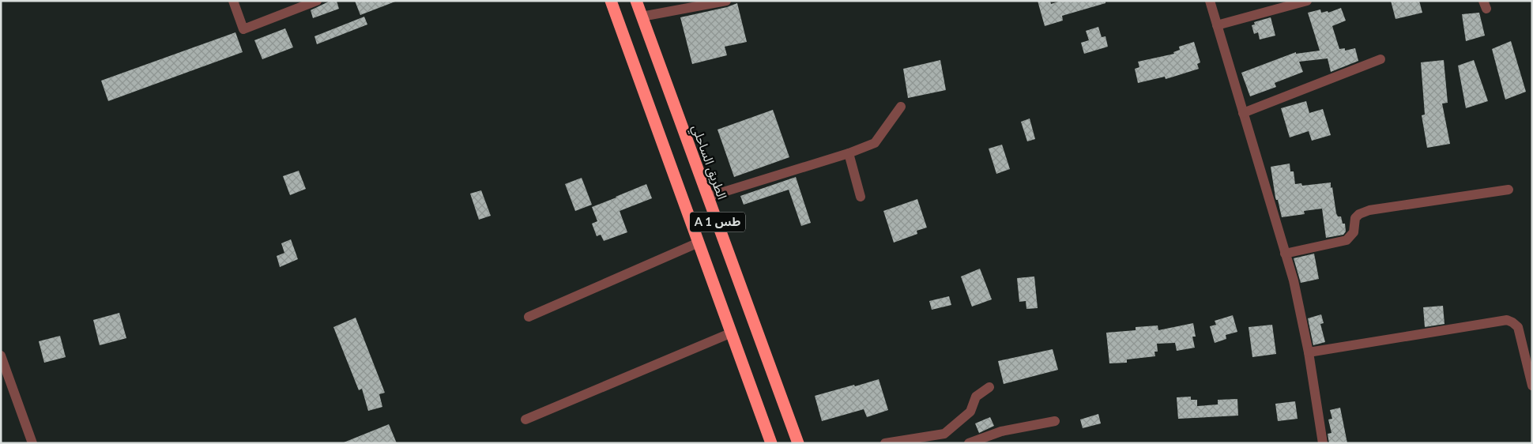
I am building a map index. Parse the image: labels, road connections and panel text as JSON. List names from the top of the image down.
{
  "streets": {
    "highway": ["الطريق الساحلي", "A 1 طس"]
  }
}
